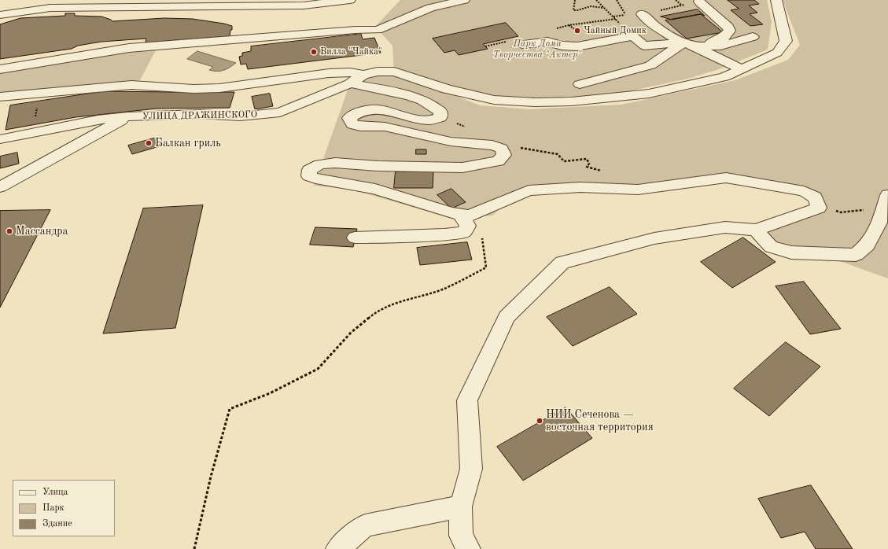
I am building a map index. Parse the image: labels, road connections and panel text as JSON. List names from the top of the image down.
{
  "streets": {
    "street": ["УЛИЦА ДРАЖИНСКОГО"]
  },
  "parks": ["Парк Дома Творчества \"Актер\""],
  "places": [
    "Чайный Домик",
    "Вилла \"Чайка\"",
    "Балкан гриль",
    "Массандра",
    "НИИ Сеченова — восточная территория"
  ],
  "legend": ["Улица", "Парк", "Здание"]
}
